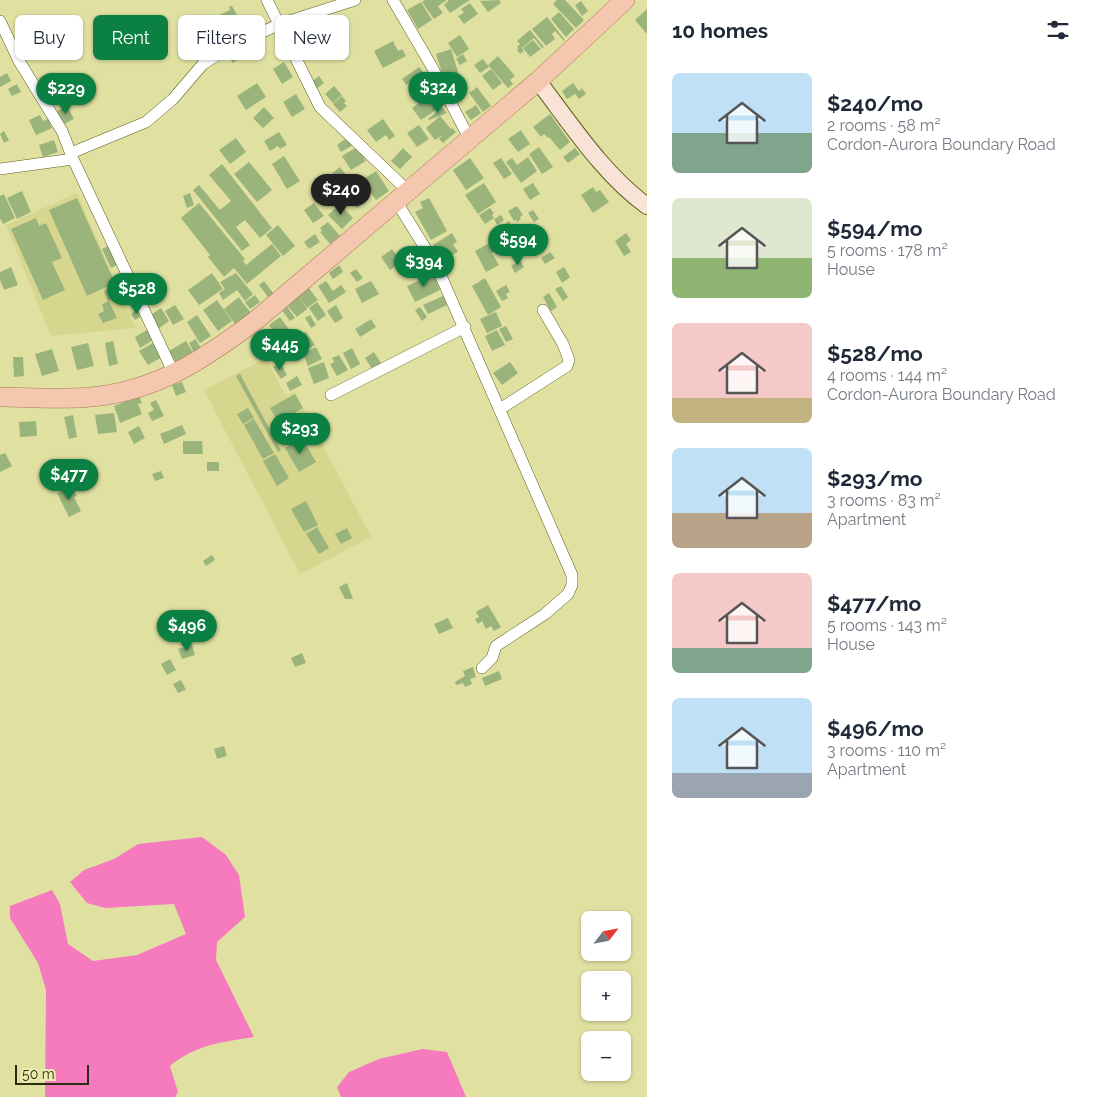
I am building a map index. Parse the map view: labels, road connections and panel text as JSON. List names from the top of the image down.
{
  "scale_bar": "50 m",
  "north": "top right",
  "page": {
    "heading": "10 homes",
    "chip": [
      "Buy",
      "Rent",
      "Filters",
      "New"
    ],
    "list": [
      {
        "name": "$240/mo",
        "note": "2 rooms · 58 m² · Cordon-Aurora Boundary Road"
      },
      {
        "name": "$594/mo",
        "note": "5 rooms · 178 m² · House"
      },
      {
        "name": "$528/mo",
        "note": "4 rooms · 144 m² · Cordon-Aurora Boundary Road"
      },
      {
        "name": "$293/mo",
        "note": "3 rooms · 83 m² · Apartment"
      },
      {
        "name": "$477/mo",
        "note": "5 rooms · 143 m² · House"
      },
      {
        "name": "$496/mo",
        "note": "3 rooms · 110 m² · Apartment"
      }
    ],
    "price": [
      "$324",
      "$229",
      "$240",
      "$594",
      "$394",
      "$528",
      "$445",
      "$293",
      "$477",
      "$496"
    ],
    "map_buttons": ["+", "−"],
    "scale": "50 m"
  }
}
